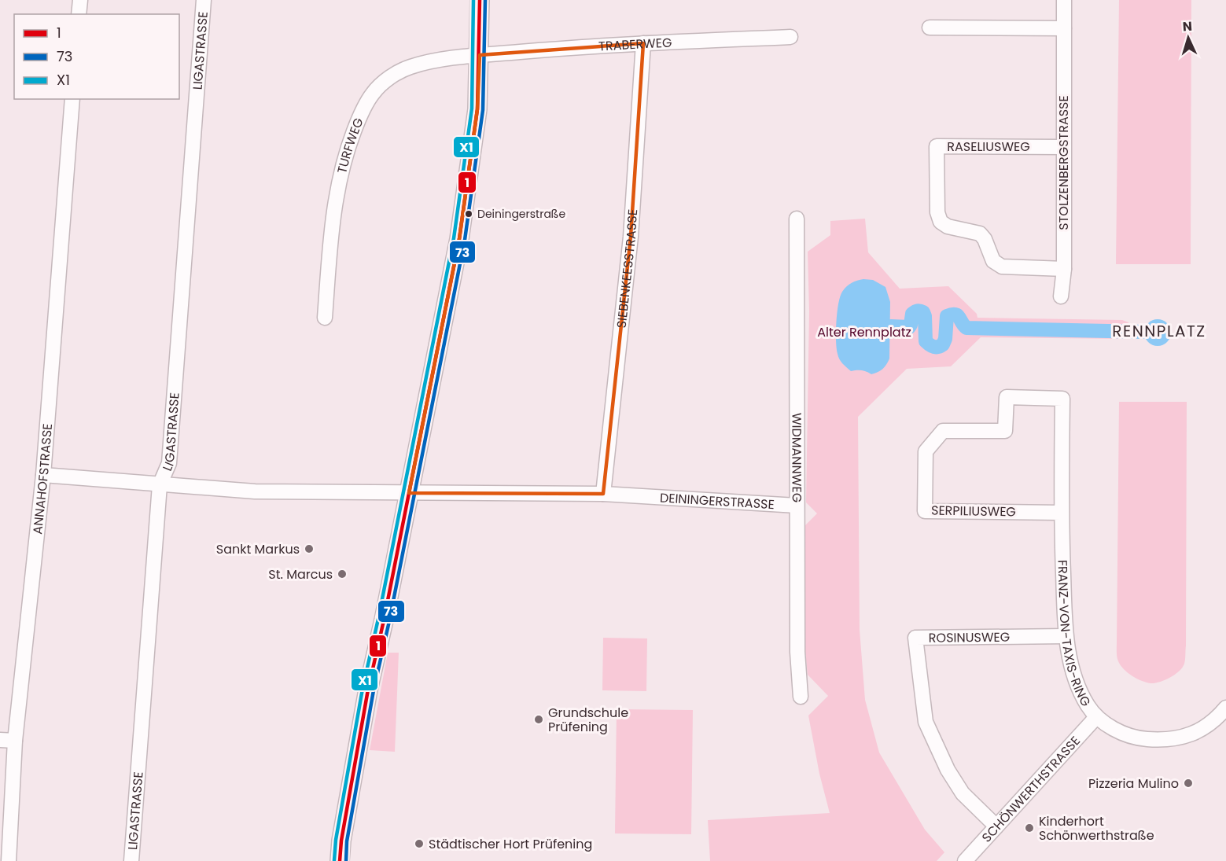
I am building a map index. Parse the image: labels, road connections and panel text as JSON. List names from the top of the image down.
{
  "streets": {
    "street": [
      "TRABERWEG",
      "LIGASTRASSE",
      "TURFWEG",
      "RASELIUSWEG",
      "STOLZENBERGSTRASSE",
      "SIEBENKEESSTRASSE",
      "WIDMANNWEG",
      "ANNAHOFSTRASSE",
      "DEININGERSTRASSE",
      "SERPILIUSWEG",
      "FRANZ-VON-TAXIS-RING",
      "ROSINUSWEG",
      "SCHÖNWERTHSTRASSE"
    ]
  },
  "crossings": [
    ["TRABERWEG", "TURFWEG"],
    ["TRABERWEG", "SIEBENKEESSTRASSE"],
    ["LIGASTRASSE", "DEININGERSTRASSE"],
    ["RASELIUSWEG", "STOLZENBERGSTRASSE"],
    ["SIEBENKEESSTRASSE", "DEININGERSTRASSE"],
    ["WIDMANNWEG", "DEININGERSTRASSE"],
    ["ANNAHOFSTRASSE", "DEININGERSTRASSE"],
    ["SERPILIUSWEG", "FRANZ-VON-TAXIS-RING"],
    ["FRANZ-VON-TAXIS-RING", "ROSINUSWEG"],
    ["FRANZ-VON-TAXIS-RING", "SCHÖNWERTHSTRASSE"],
    ["ROSINUSWEG", "SCHÖNWERTHSTRASSE"]
  ],
  "districts": ["RENNPLATZ"],
  "parks": ["Alter Rennplatz"],
  "places": [
    "Deiningerstraße",
    "Sankt Markus",
    "St. Marcus",
    "Grundschule Prüfening",
    "Pizzeria Mulino",
    "Kinderhort Schönwerthstraße",
    "Städtischer Hort Prüfening"
  ],
  "lines": ["transit line 1", "transit line 73", "transit line X1"],
  "legend": ["1", "73", "X1"],
  "north": "top"
}
